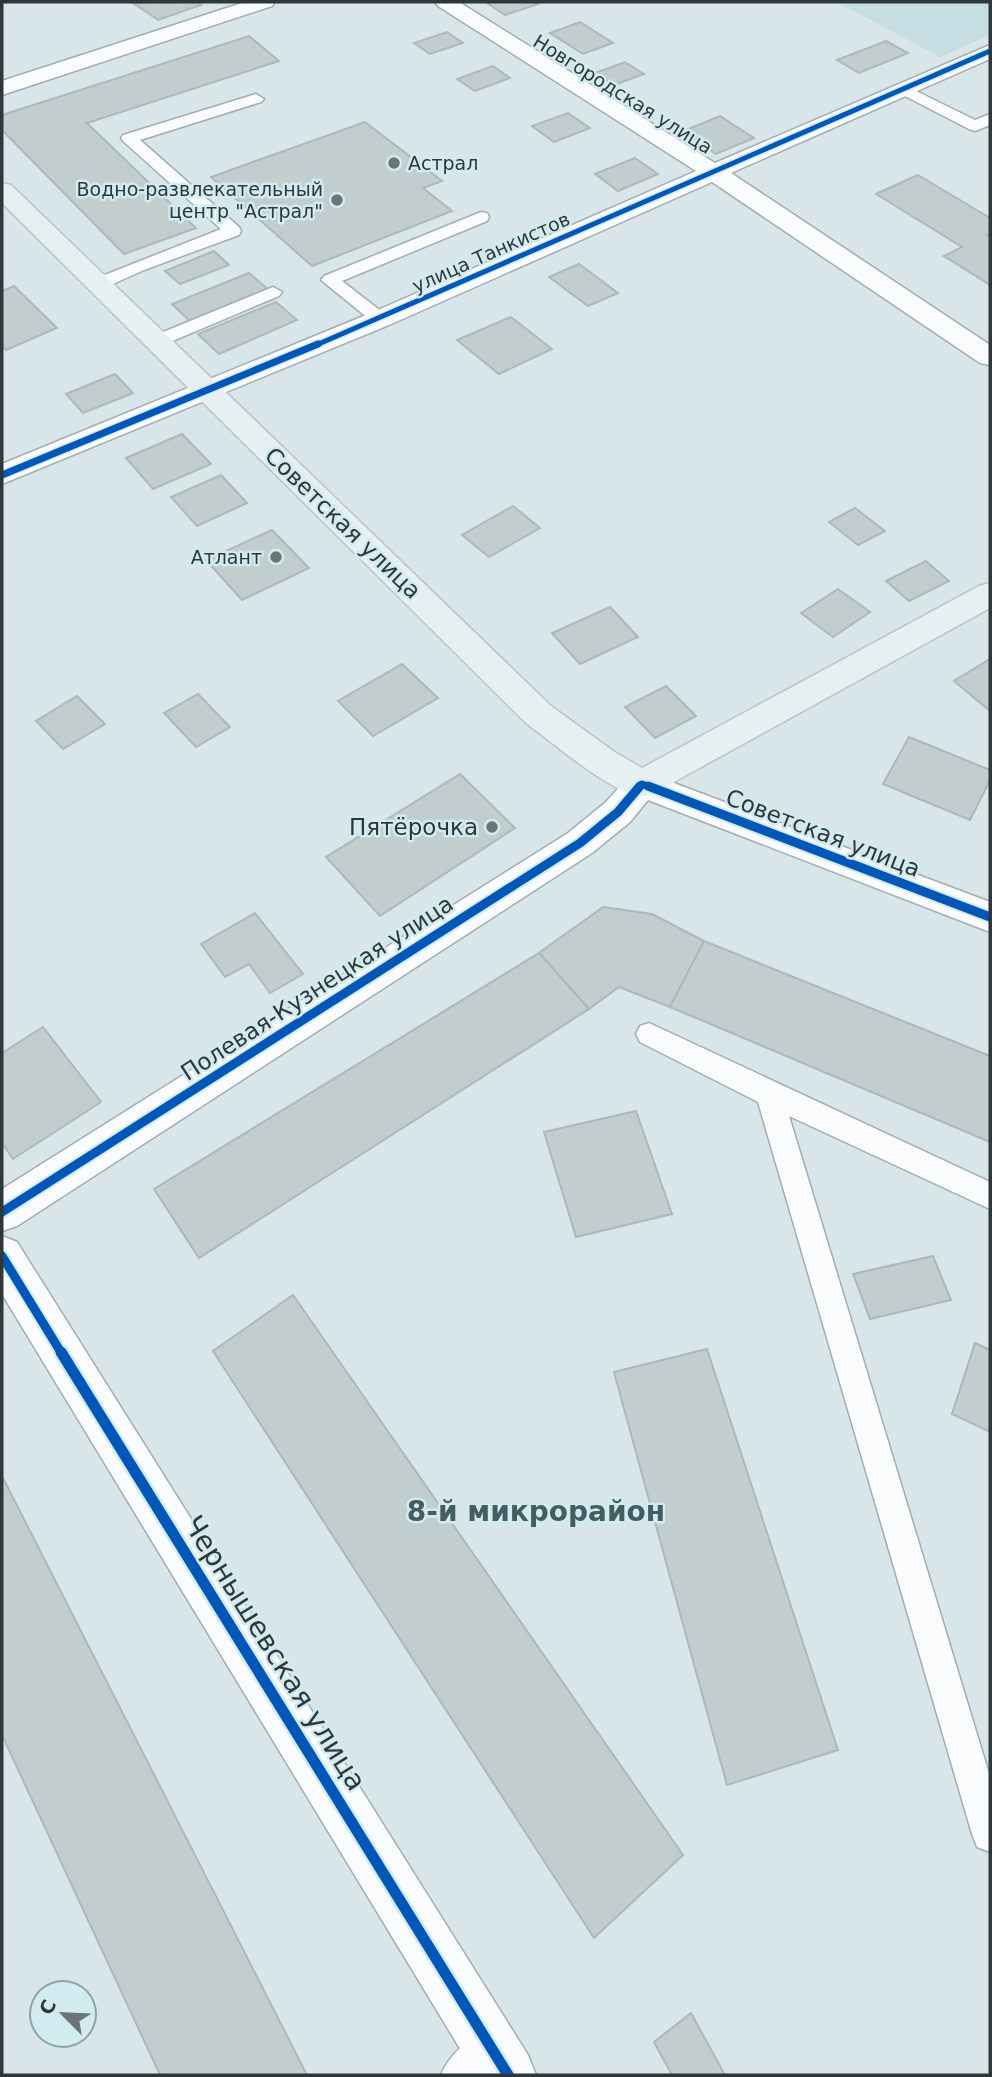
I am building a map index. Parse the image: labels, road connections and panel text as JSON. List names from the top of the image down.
{
  "streets": {
    "main road": ["Советская улица"],
    "street": [
      "Новгородская улица",
      "улица Танкистов",
      "Полевая-Кузнецкая улица",
      "Чернышевская улица"
    ]
  },
  "crossings": [
    ["Новгородская улица", "улица Танкистов"],
    ["улица Танкистов", "Советская улица"],
    ["Советская улица", "Полевая-Кузнецкая улица"]
  ],
  "districts": ["8-й микрорайон"],
  "places": [
    "Астрал",
    "Водно-развлекательный центр \"Астрал\"",
    "Атлант",
    "Пятёрочка"
  ],
  "north": "top left"
}
